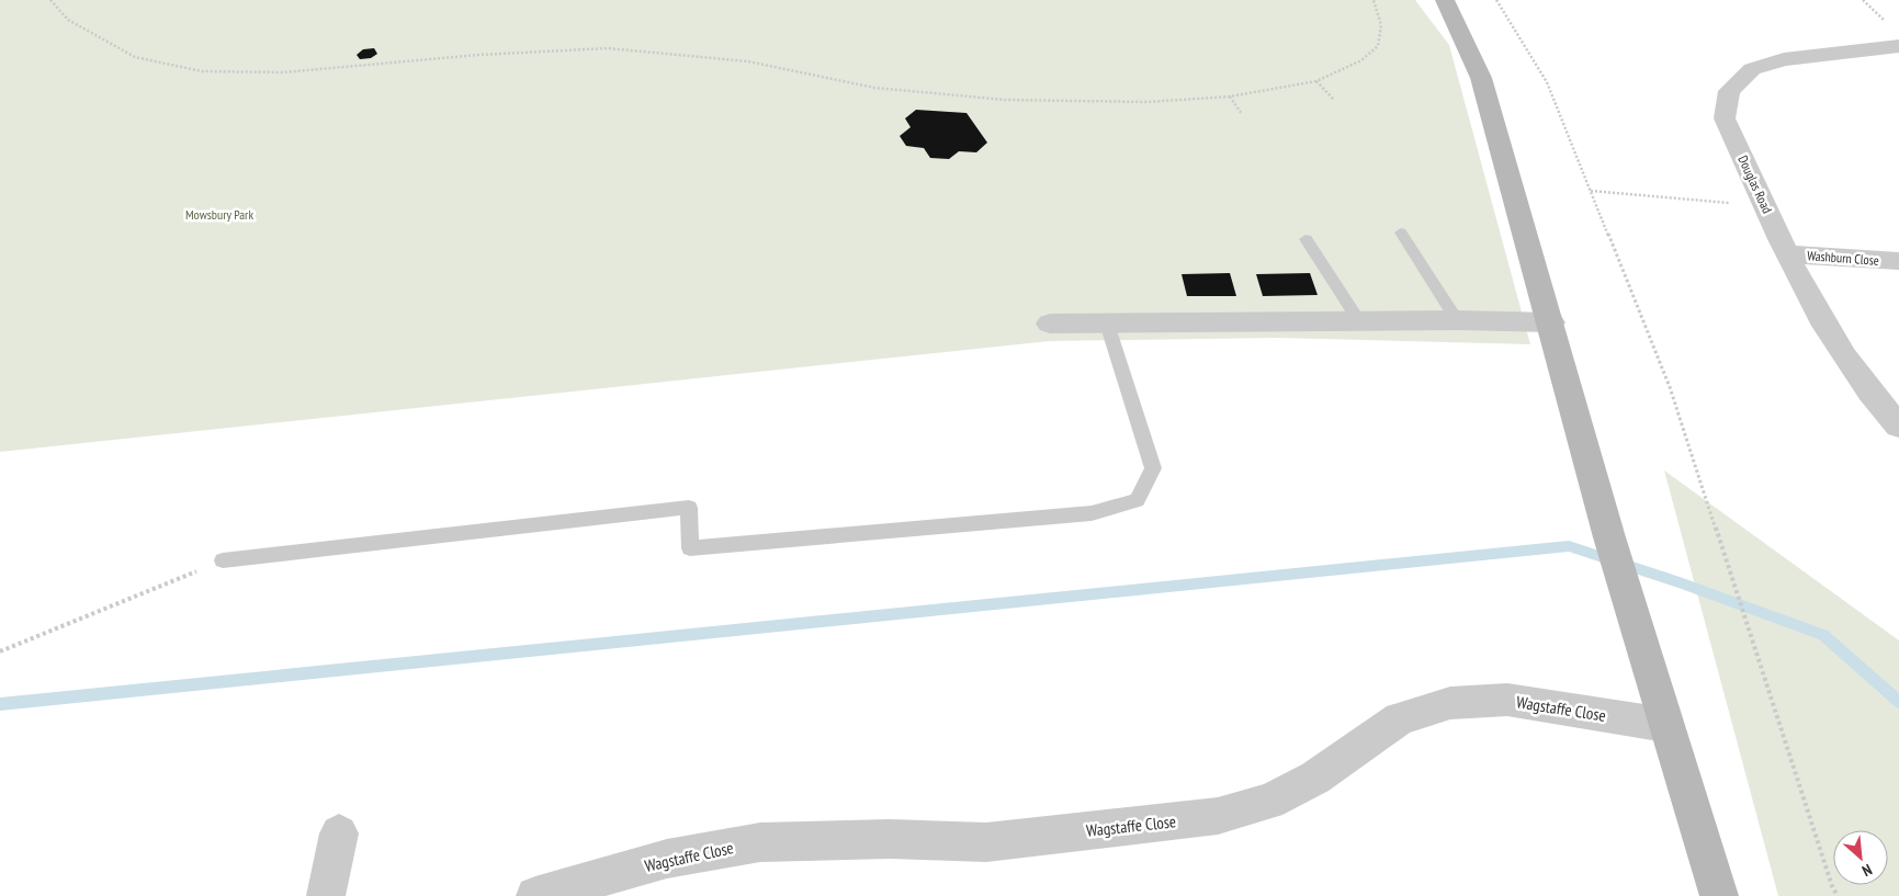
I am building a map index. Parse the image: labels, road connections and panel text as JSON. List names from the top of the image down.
{
  "streets": {
    "street": ["Douglas Road", "Washburn Close", "Wagstaffe Close"]
  },
  "crossings": [
    ["Douglas Road", "Washburn Close"]
  ],
  "parks": ["Mowsbury Park"],
  "north": "bottom right"
}
